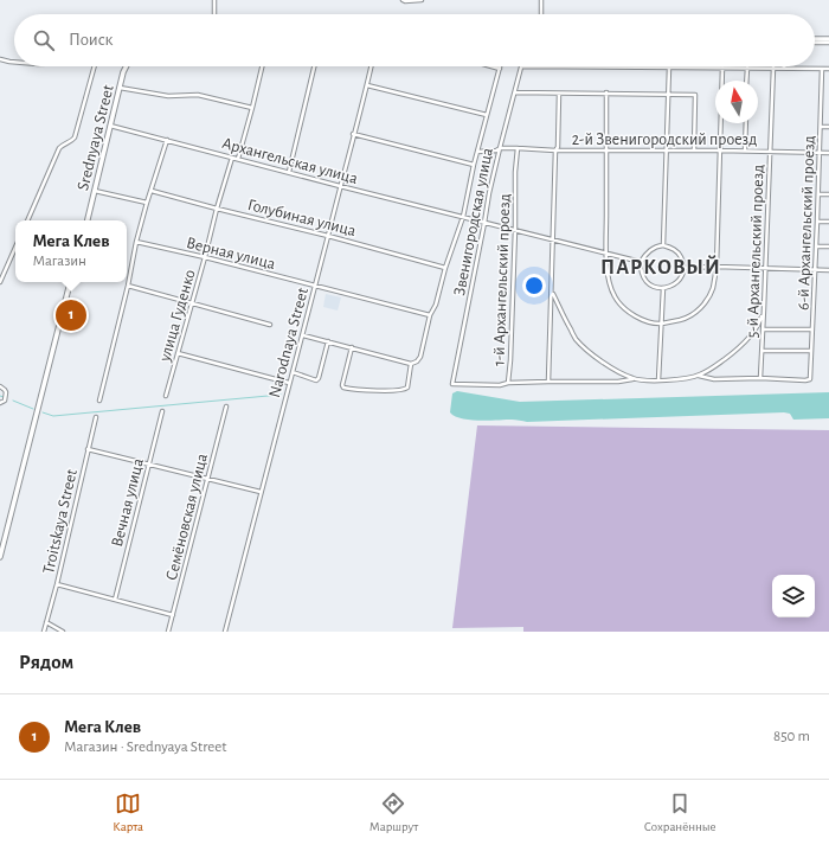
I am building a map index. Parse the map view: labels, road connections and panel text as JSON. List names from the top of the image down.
{
  "streets": {
    "street": [
      "Srednyaya Street",
      "2-й Звенигородский проезд",
      "Архангельская улица",
      "Голубиная улица",
      "Звенигородская улица",
      "6-й Архангельский проезд",
      "5-й Архангельский проезд",
      "Верная улица",
      "1-й Архангельский проезд",
      "улица Гуденко",
      "Narodnaya Street",
      "Вечная улица",
      "Семёновская улица",
      "Troitskaya Street"
    ]
  },
  "crossings": [
    ["Srednyaya Street", "Архангельская улица"],
    ["2-й Звенигородский проезд", "Звенигородская улица"],
    ["2-й Звенигородский проезд", "6-й Архангельский проезд"],
    ["2-й Звенигородский проезд", "5-й Архангельский проезд"],
    ["2-й Звенигородский проезд", "1-й Архангельский проезд"],
    ["Архангельская улица", "Звенигородская улица"],
    ["Архангельская улица", "улица Гуденко"],
    ["Архангельская улица", "Narodnaya Street"],
    ["Голубиная улица", "Звенигородская улица"],
    ["Голубиная улица", "улица Гуденко"],
    ["Голубиная улица", "Narodnaya Street"],
    ["Звенигородская улица", "Верная улица"],
    ["Звенигородская улица", "1-й Архангельский проезд"],
    ["6-й Архангельский проезд", "5-й Архангельский проезд"],
    ["Верная улица", "улица Гуденко"],
    ["Верная улица", "Narodnaya Street"]
  ],
  "districts": ["ПАРКОВЫЙ"],
  "north": "top",
  "page": {
    "search": "Поиск",
    "popup": ["Мега Клев", "Магазин"],
    "pins": "1",
    "heading": "Рядом",
    "list": [
      {
        "mark": "1",
        "name": "Мега Клев",
        "note": "Магазин · Srednyaya Street",
        "value": "850 m"
      }
    ],
    "nav": ["Карта", "Маршрут", "Сохранённые"]
  }
}
